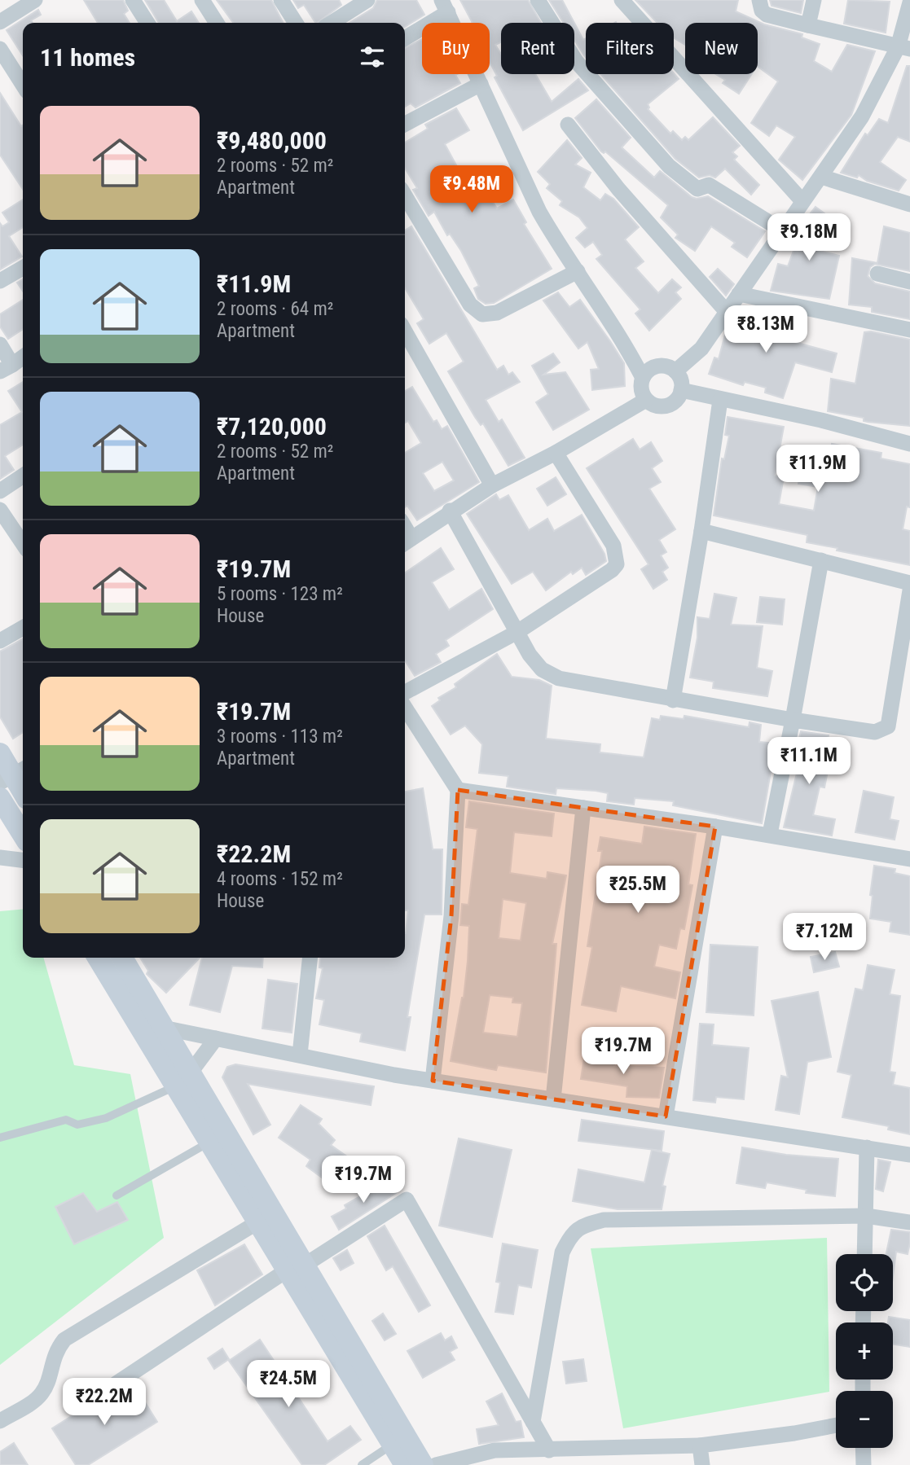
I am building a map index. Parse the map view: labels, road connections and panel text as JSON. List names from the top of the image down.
{
  "page": {
    "chip": [
      "Buy",
      "Rent",
      "Filters",
      "New"
    ],
    "heading": "11 homes",
    "list": [
      {
        "name": "₹9,480,000",
        "note": "2 rooms · 52 m² · Apartment"
      },
      {
        "name": "₹11.9M",
        "note": "2 rooms · 64 m² · Apartment"
      },
      {
        "name": "₹7,120,000",
        "note": "2 rooms · 52 m² · Apartment"
      },
      {
        "name": "₹19.7M",
        "note": "5 rooms · 123 m² · House"
      },
      {
        "name": "₹19.7M",
        "note": "3 rooms · 113 m² · Apartment"
      },
      {
        "name": "₹22.2M",
        "note": "4 rooms · 152 m² · House"
      }
    ],
    "price": [
      "₹9.48M",
      "₹9.18M",
      "₹8.13M",
      "₹11.9M",
      "₹11.1M",
      "₹25.5M",
      "₹7.12M",
      "₹19.7M",
      "₹19.7M",
      "₹24.5M",
      "₹22.2M"
    ],
    "map_buttons": ["+", "−"]
  }
}
